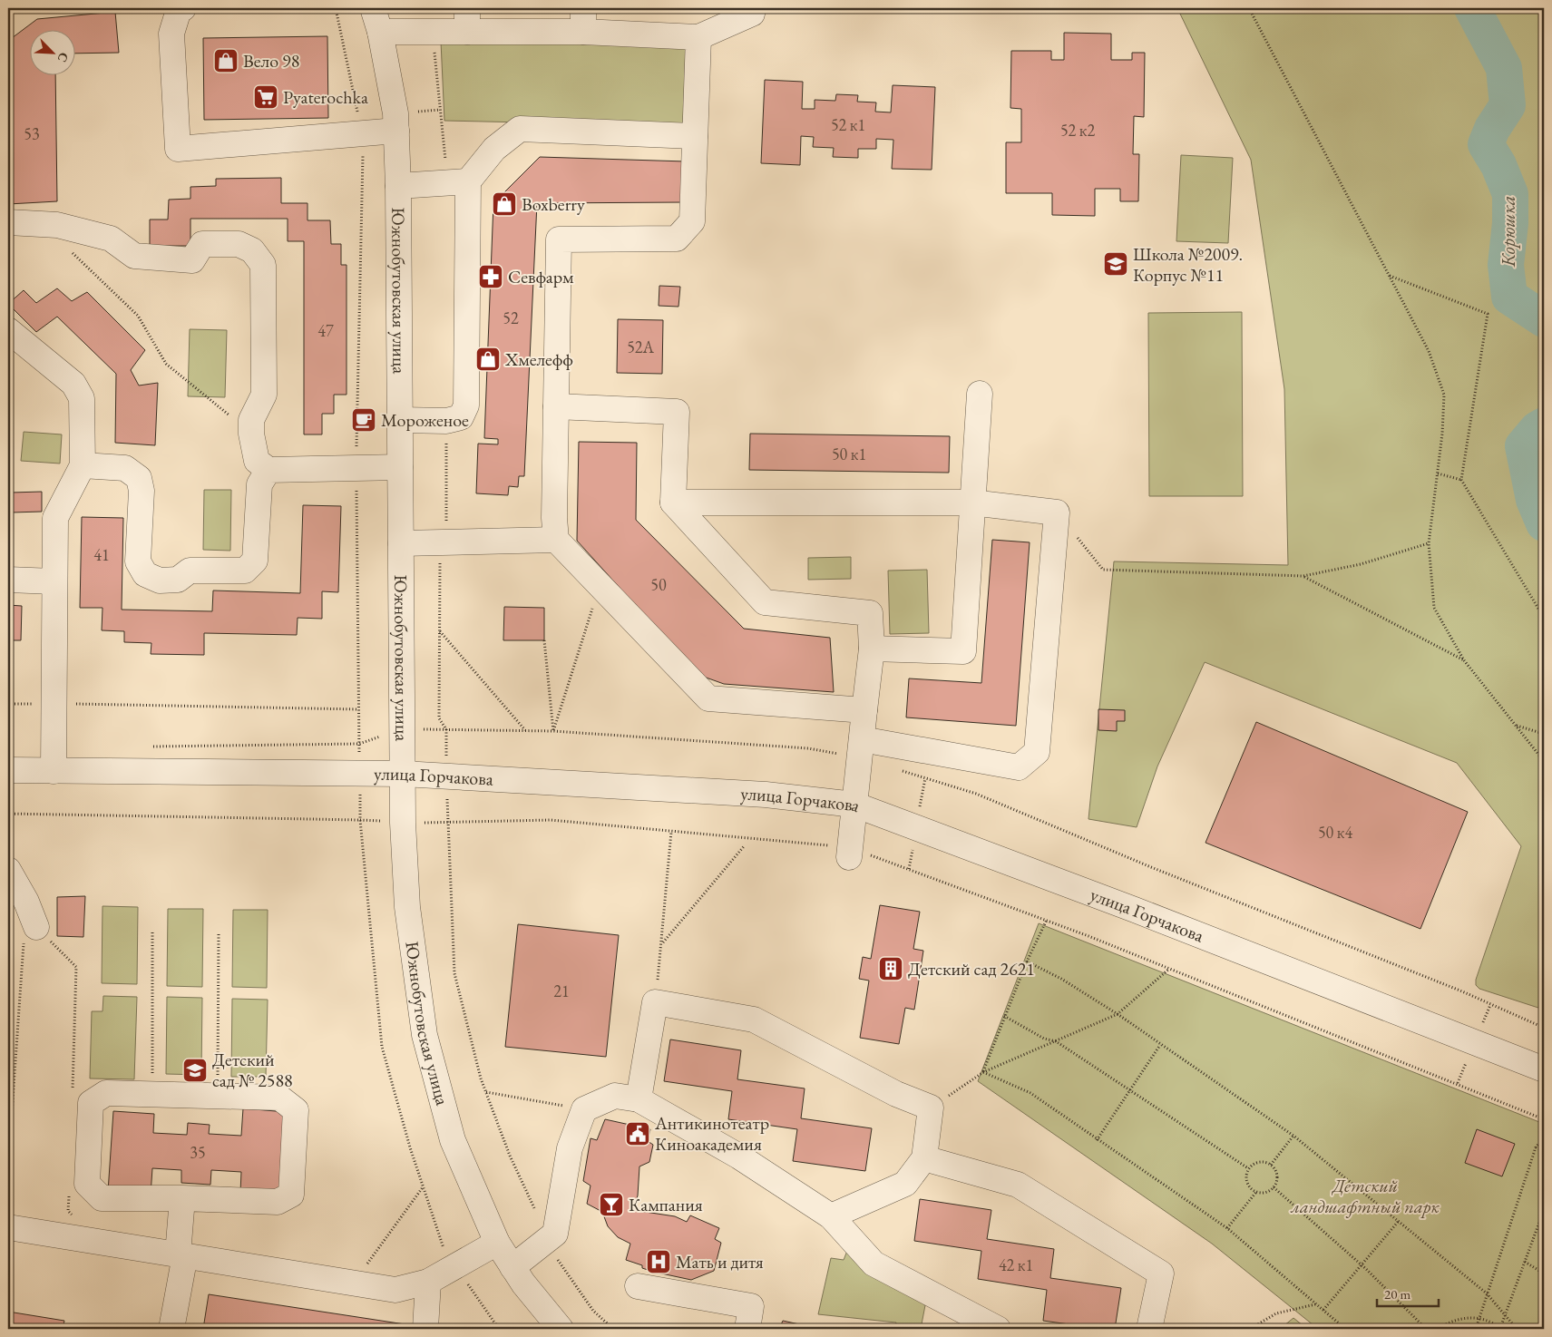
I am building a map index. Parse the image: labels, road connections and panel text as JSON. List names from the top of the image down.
{
  "streets": {
    "street": ["Южнобутовская улица", "улица Горчакова"]
  },
  "crossings": [
    ["Южнобутовская улица", "улица Горчакова"]
  ],
  "water": ["Корюшка"],
  "parks": ["Детский ландшафтный парк"],
  "places": {
    "shop": ["Вело 98", "Boxberry", "Хмелефф"],
    "supermarket": ["Pyaterochka"],
    "school or university": ["Школа №2009. Корпус №11", "Детский сад № 2588"],
    "pharmacy": ["Севфарм"],
    "cafe": ["Мороженое"],
    "building": ["Детский сад 2621"],
    "public building": ["Антикинотеатр Киноакадемия"],
    "bar": ["Кампания"],
    "hospital": ["Мать и дитя"]
  },
  "house_numbers": [
    "52 к1",
    "52 к2",
    "53",
    "52",
    "47",
    "52А",
    "50 к1",
    "41",
    "50",
    "50 к4",
    "21",
    "35",
    "42 к1"
  ],
  "scale_bar": "20 m",
  "north": "bottom right"
}
